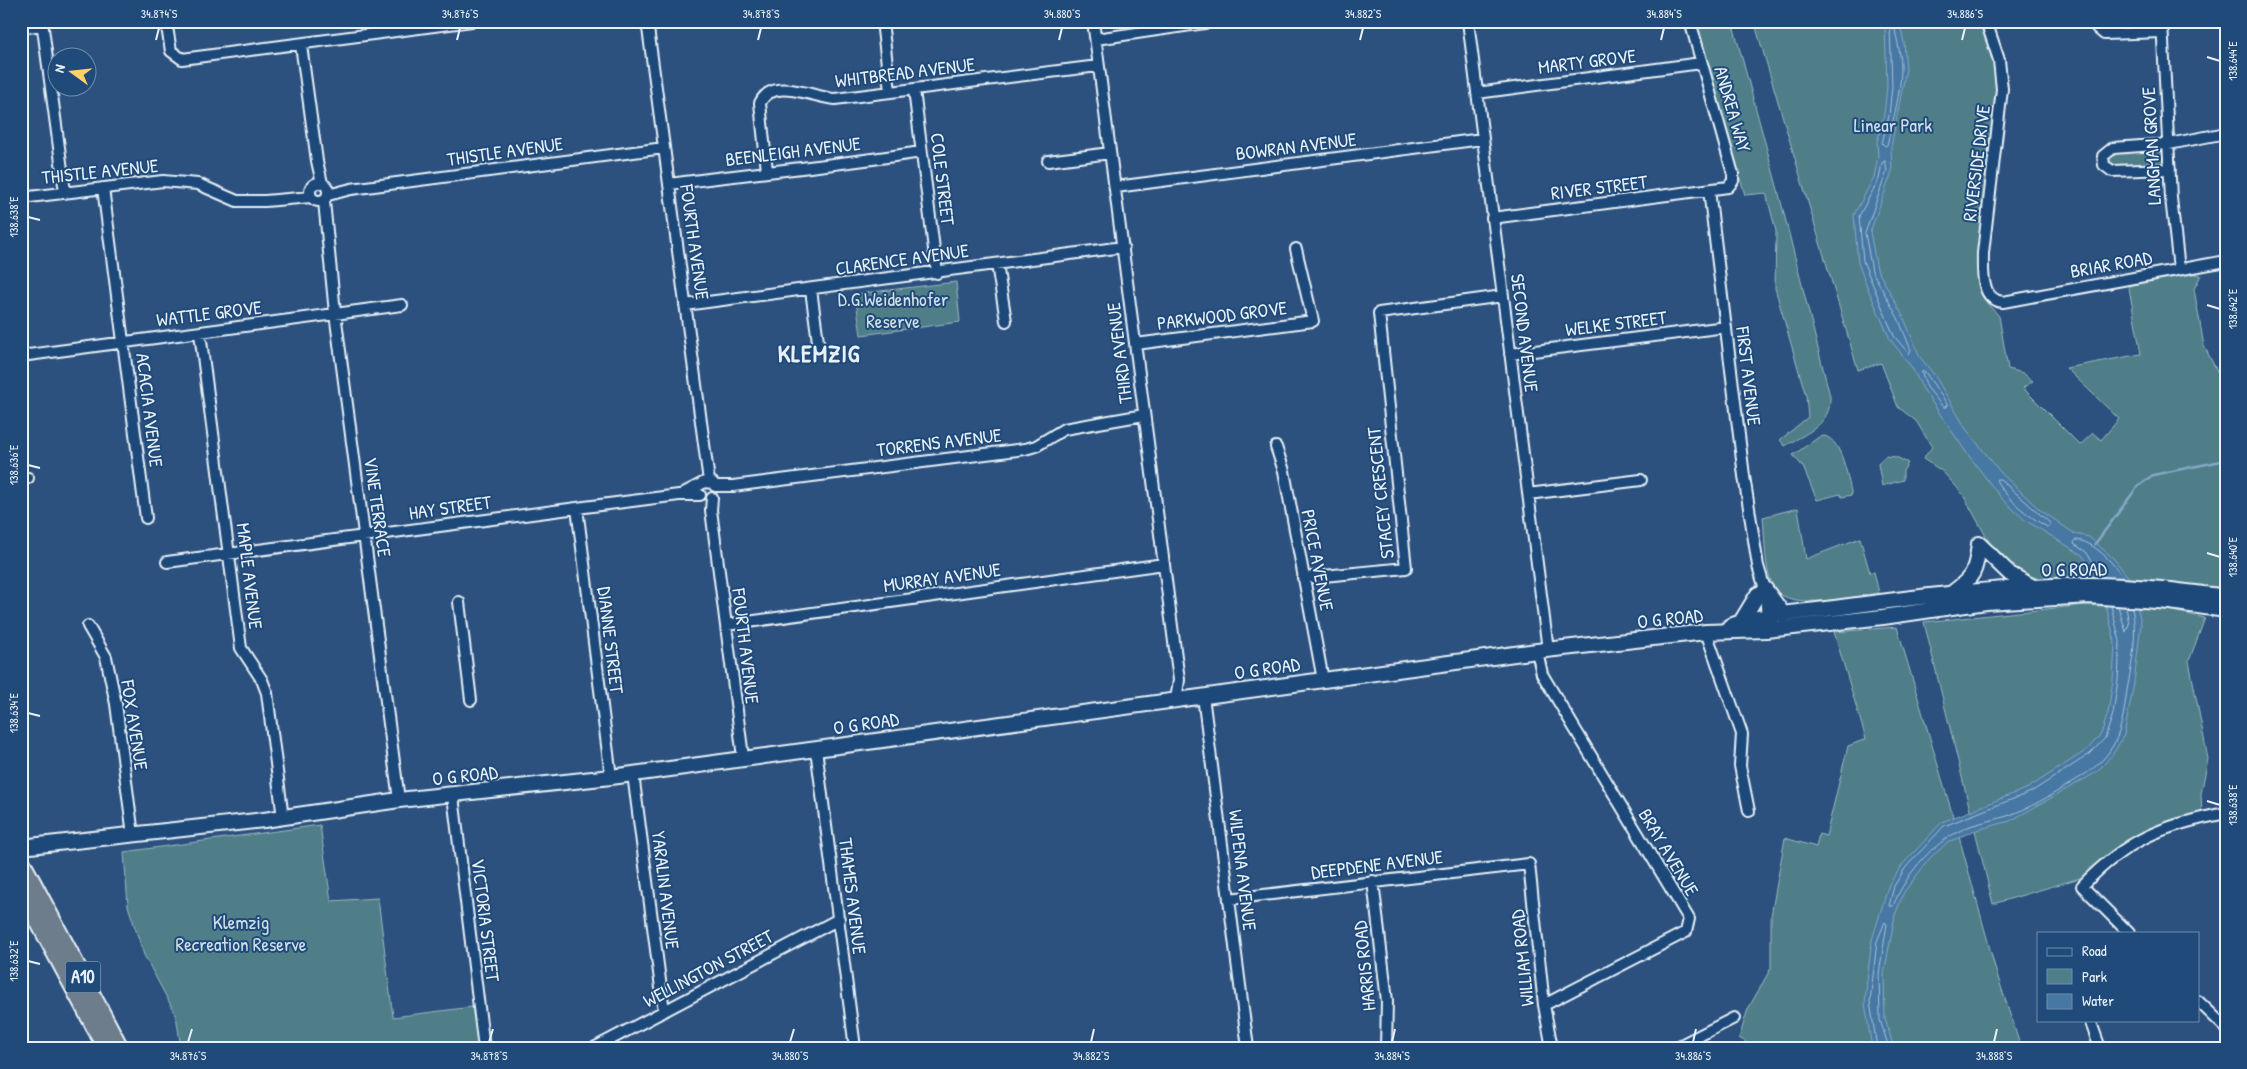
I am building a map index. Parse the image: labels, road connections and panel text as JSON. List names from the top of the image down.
{
  "streets": {
    "highway": ["A10"],
    "main road": ["O G ROAD"],
    "street": [
      "MARTY GROVE",
      "WHITBREAD AVENUE",
      "ANDREA WAY",
      "BOWRAN AVENUE",
      "LANGMAN GROVE",
      "THISTLE AVENUE",
      "BEENLEIGH AVENUE",
      "RIVERSIDE DRIVE",
      "COLE STREET",
      "RIVER STREET",
      "FOURTH AVENUE",
      "CLARENCE AVENUE",
      "BRIAR ROAD",
      "WATTLE GROVE",
      "PARKWOOD GROVE",
      "WELKE STREET",
      "SECOND AVENUE",
      "THIRD AVENUE",
      "FIRST AVENUE",
      "ACACIA AVENUE",
      "TORRENS AVENUE",
      "STACEY CRESCENT",
      "VINE TERRACE",
      "HAY STREET",
      "PRICE AVENUE",
      "MAPLE AVENUE",
      "MURRAY AVENUE",
      "DIANNE STREET",
      "FOX AVENUE",
      "BRAY AVENUE",
      "DEEPDENE AVENUE",
      "WILPENA AVENUE",
      "YARALIN AVENUE",
      "THAMES AVENUE",
      "VICTORIA STREET",
      "WILLIAM ROAD",
      "HARRIS ROAD",
      "WELLINGTON STREET"
    ]
  },
  "crossings": [
    ["MARTY GROVE", "ANDREA WAY"],
    ["MARTY GROVE", "SECOND AVENUE"],
    ["WHITBREAD AVENUE", "BEENLEIGH AVENUE"],
    ["WHITBREAD AVENUE", "COLE STREET"],
    ["WHITBREAD AVENUE", "THIRD AVENUE"],
    ["ANDREA WAY", "RIVER STREET"],
    ["ANDREA WAY", "FIRST AVENUE"],
    ["BOWRAN AVENUE", "SECOND AVENUE"],
    ["BOWRAN AVENUE", "THIRD AVENUE"],
    ["LANGMAN GROVE", "BRIAR ROAD"],
    ["THISTLE AVENUE", "FOURTH AVENUE"],
    ["THISTLE AVENUE", "ACACIA AVENUE"],
    ["THISTLE AVENUE", "VINE TERRACE"],
    ["BEENLEIGH AVENUE", "COLE STREET"],
    ["BEENLEIGH AVENUE", "FOURTH AVENUE"],
    ["RIVERSIDE DRIVE", "BRIAR ROAD"],
    ["COLE STREET", "CLARENCE AVENUE"],
    ["RIVER STREET", "SECOND AVENUE"],
    ["RIVER STREET", "FIRST AVENUE"],
    ["FOURTH AVENUE", "CLARENCE AVENUE"],
    ["FOURTH AVENUE", "TORRENS AVENUE"],
    ["FOURTH AVENUE", "HAY STREET"],
    ["FOURTH AVENUE", "O G ROAD"],
    ["FOURTH AVENUE", "MURRAY AVENUE"],
    ["CLARENCE AVENUE", "THIRD AVENUE"],
    ["WATTLE GROVE", "ACACIA AVENUE"],
    ["WATTLE GROVE", "VINE TERRACE"],
    ["WATTLE GROVE", "MAPLE AVENUE"],
    ["PARKWOOD GROVE", "THIRD AVENUE"],
    ["WELKE STREET", "SECOND AVENUE"],
    ["WELKE STREET", "FIRST AVENUE"],
    ["SECOND AVENUE", "STACEY CRESCENT"],
    ["SECOND AVENUE", "O G ROAD"],
    ["SECOND AVENUE", "BRAY AVENUE"],
    ["THIRD AVENUE", "TORRENS AVENUE"],
    ["THIRD AVENUE", "O G ROAD"],
    ["THIRD AVENUE", "MURRAY AVENUE"],
    ["THIRD AVENUE", "WILPENA AVENUE"],
    ["FIRST AVENUE", "O G ROAD"],
    ["TORRENS AVENUE", "HAY STREET"],
    ["STACEY CRESCENT", "PRICE AVENUE"],
    ["VINE TERRACE", "HAY STREET"],
    ["VINE TERRACE", "O G ROAD"],
    ["HAY STREET", "MAPLE AVENUE"],
    ["HAY STREET", "DIANNE STREET"],
    ["PRICE AVENUE", "O G ROAD"],
    ["O G ROAD", "MAPLE AVENUE"],
    ["O G ROAD", "DIANNE STREET"],
    ["O G ROAD", "FOX AVENUE"],
    ["O G ROAD", "BRAY AVENUE"],
    ["O G ROAD", "WILPENA AVENUE"],
    ["O G ROAD", "YARALIN AVENUE"],
    ["O G ROAD", "THAMES AVENUE"],
    ["O G ROAD", "VICTORIA STREET"],
    ["BRAY AVENUE", "WILLIAM ROAD"],
    ["DEEPDENE AVENUE", "WILPENA AVENUE"],
    ["DEEPDENE AVENUE", "WILLIAM ROAD"],
    ["DEEPDENE AVENUE", "HARRIS ROAD"],
    ["YARALIN AVENUE", "WELLINGTON STREET"],
    ["THAMES AVENUE", "WELLINGTON STREET"]
  ],
  "districts": ["KLEMZIG"],
  "parks": ["Linear Park", "D.G.Weidenhofer Reserve", "Klemzig Recreation Reserve"],
  "legend": ["Road", "Park", "Water"],
  "north": "left",
  "coordinates": [
    "34.874°S",
    "34.876°S",
    "34.878°S",
    "34.880°S",
    "34.882°S",
    "34.884°S",
    "34.886°S",
    "138.644°E",
    "138.638°E",
    "138.642°E",
    "138.636°E",
    "138.640°E",
    "138.634°E",
    "138.632°E",
    "34.888°S"
  ]
}
